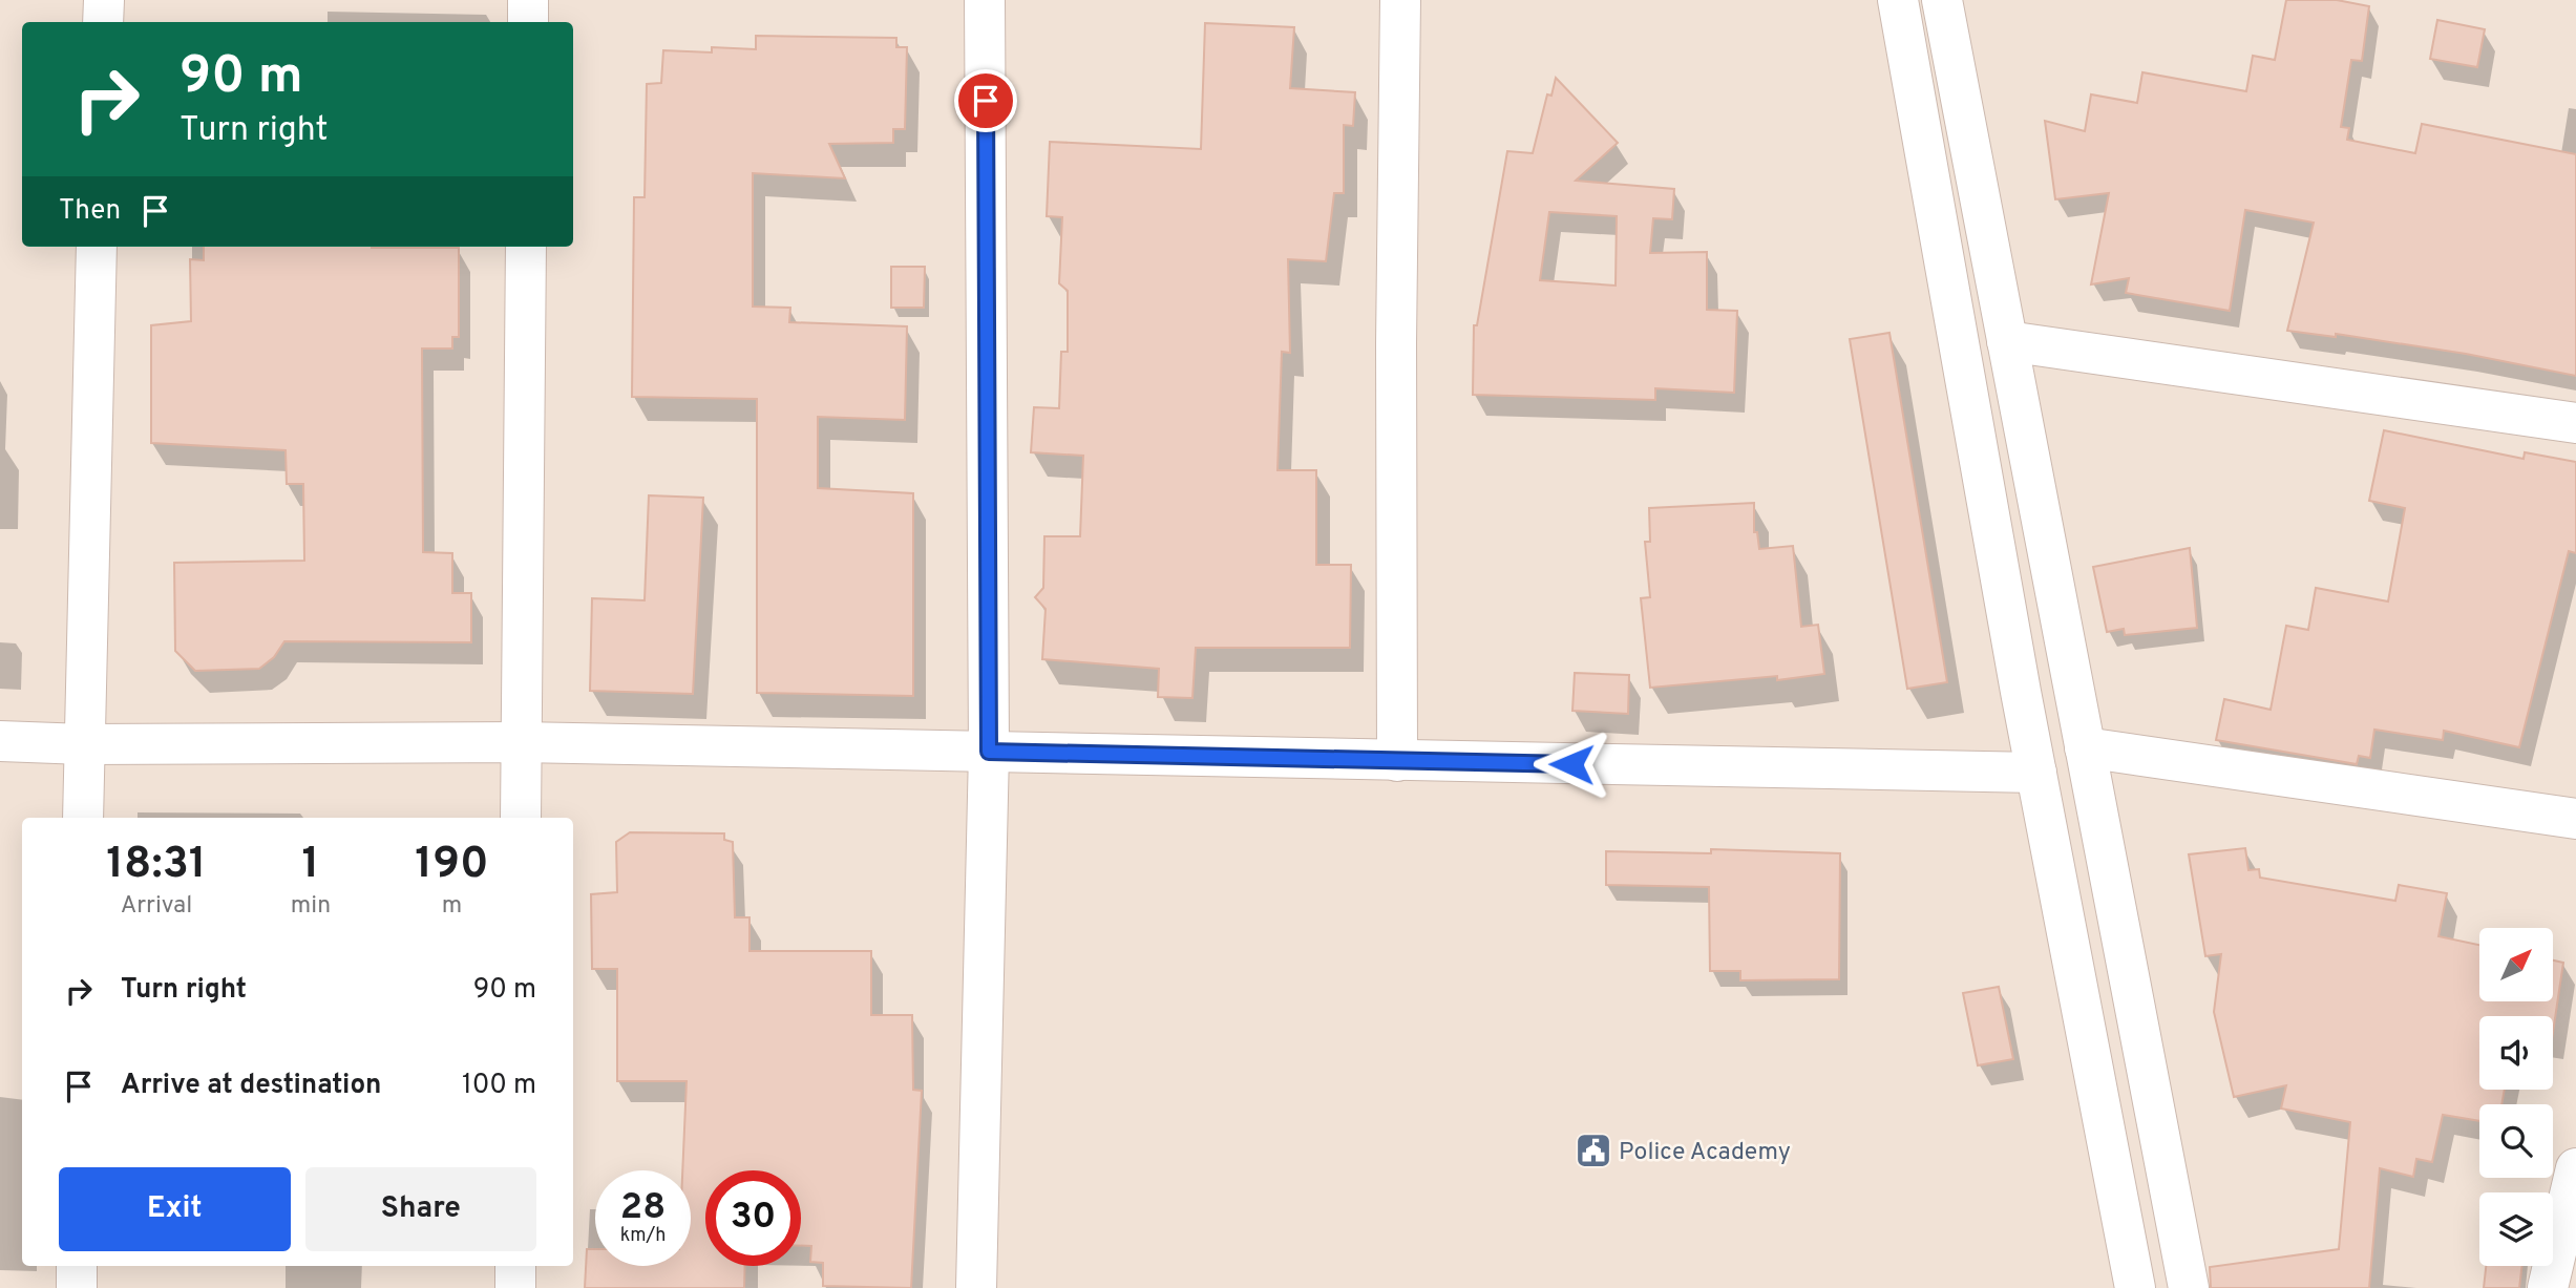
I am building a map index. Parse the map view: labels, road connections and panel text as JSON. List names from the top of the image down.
{
  "places": {
    "public building": ["Police Academy"]
  },
  "north": "top right",
  "page": {
    "turn": ["90 m", "Turn right"],
    "then": "Then",
    "eta": [
      "18:31",
      "Arrival",
      "1",
      "min",
      "190",
      "m"
    ],
    "list": [
      {
        "name": "Turn right",
        "value": "90 m"
      },
      {
        "name": "Arrive at destination",
        "value": "100 m"
      }
    ],
    "buttons": ["Exit", "Share"],
    "speed": "28 km/h",
    "limit": "30"
  }
}
